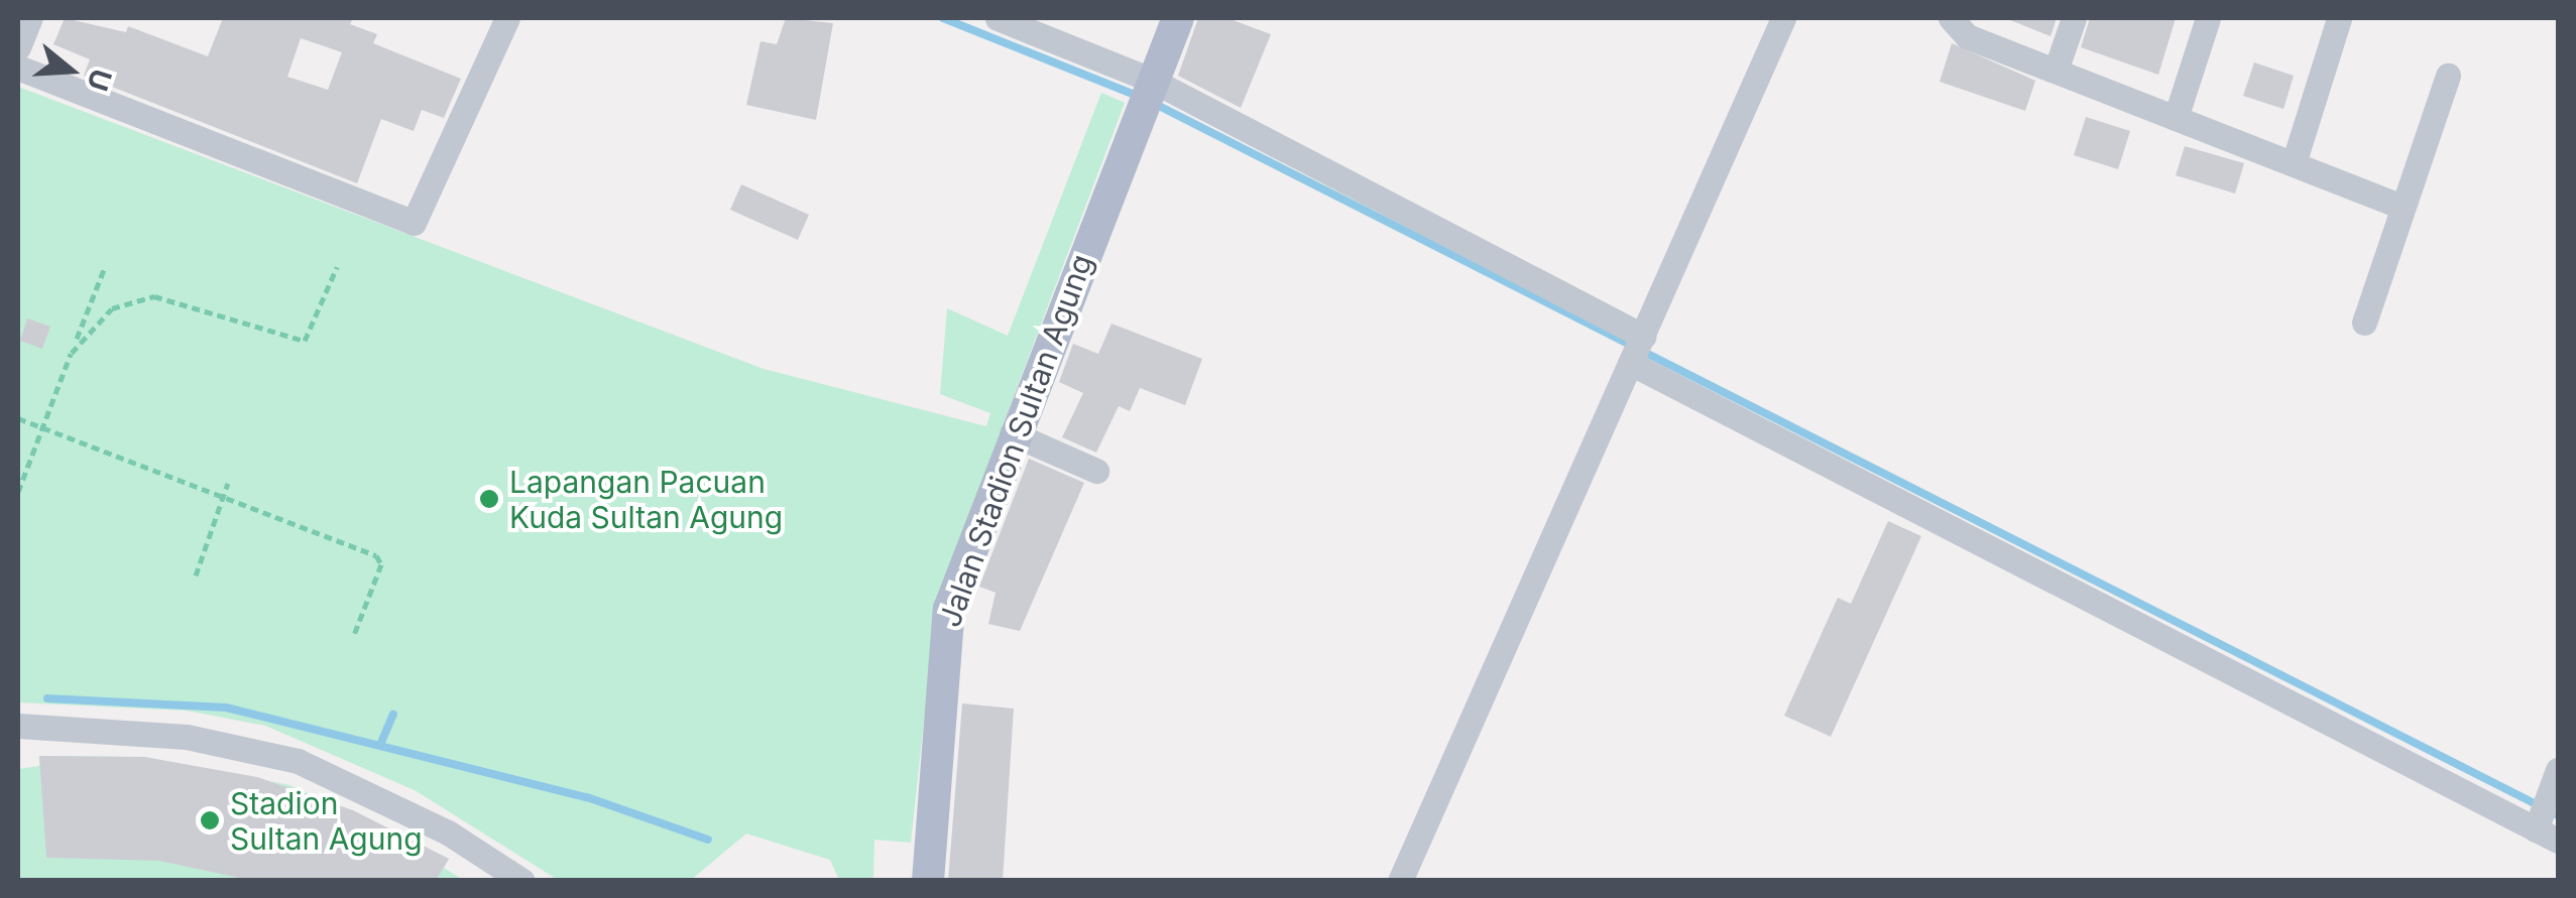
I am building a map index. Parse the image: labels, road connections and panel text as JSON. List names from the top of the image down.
{
  "streets": {
    "main road": ["Jalan Stadion Sultan Agung"]
  },
  "places": ["Lapangan Pacuan Kuda Sultan Agung", "Stadion Sultan Agung"],
  "north": "right"
}
